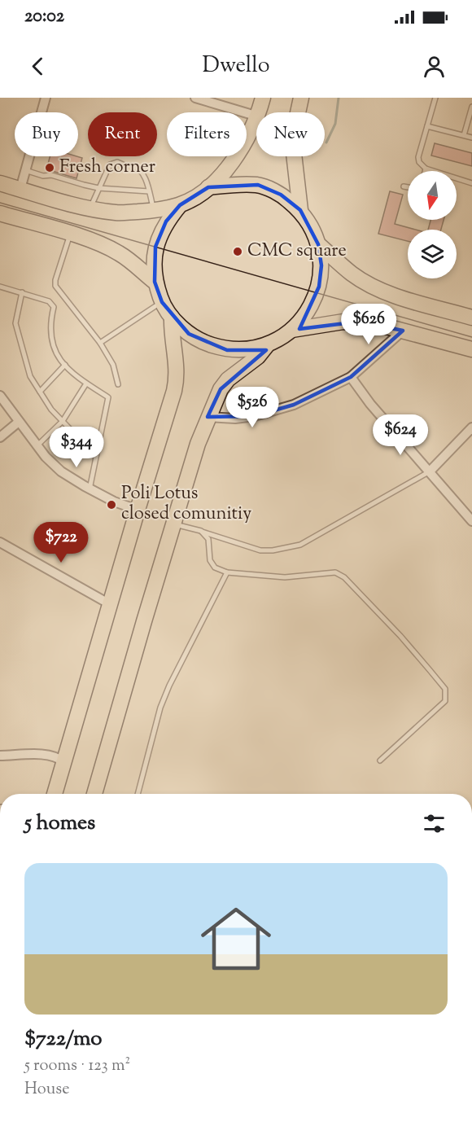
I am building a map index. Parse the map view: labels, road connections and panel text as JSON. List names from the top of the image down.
{
  "places": ["Fresh corner", "CMC square", "Poli Lotus closed comunitiy"],
  "north": "bottom",
  "page": {
    "status": "20:02",
    "header": "Dwello",
    "chip": [
      "Buy",
      "Rent",
      "Filters",
      "New"
    ],
    "price": [
      "$626",
      "$526",
      "$624",
      "$344",
      "$722"
    ],
    "heading": "5 homes",
    "list": [
      {
        "name": "$722/mo",
        "note": "5 rooms · 123 m² · House"
      }
    ]
  }
}
